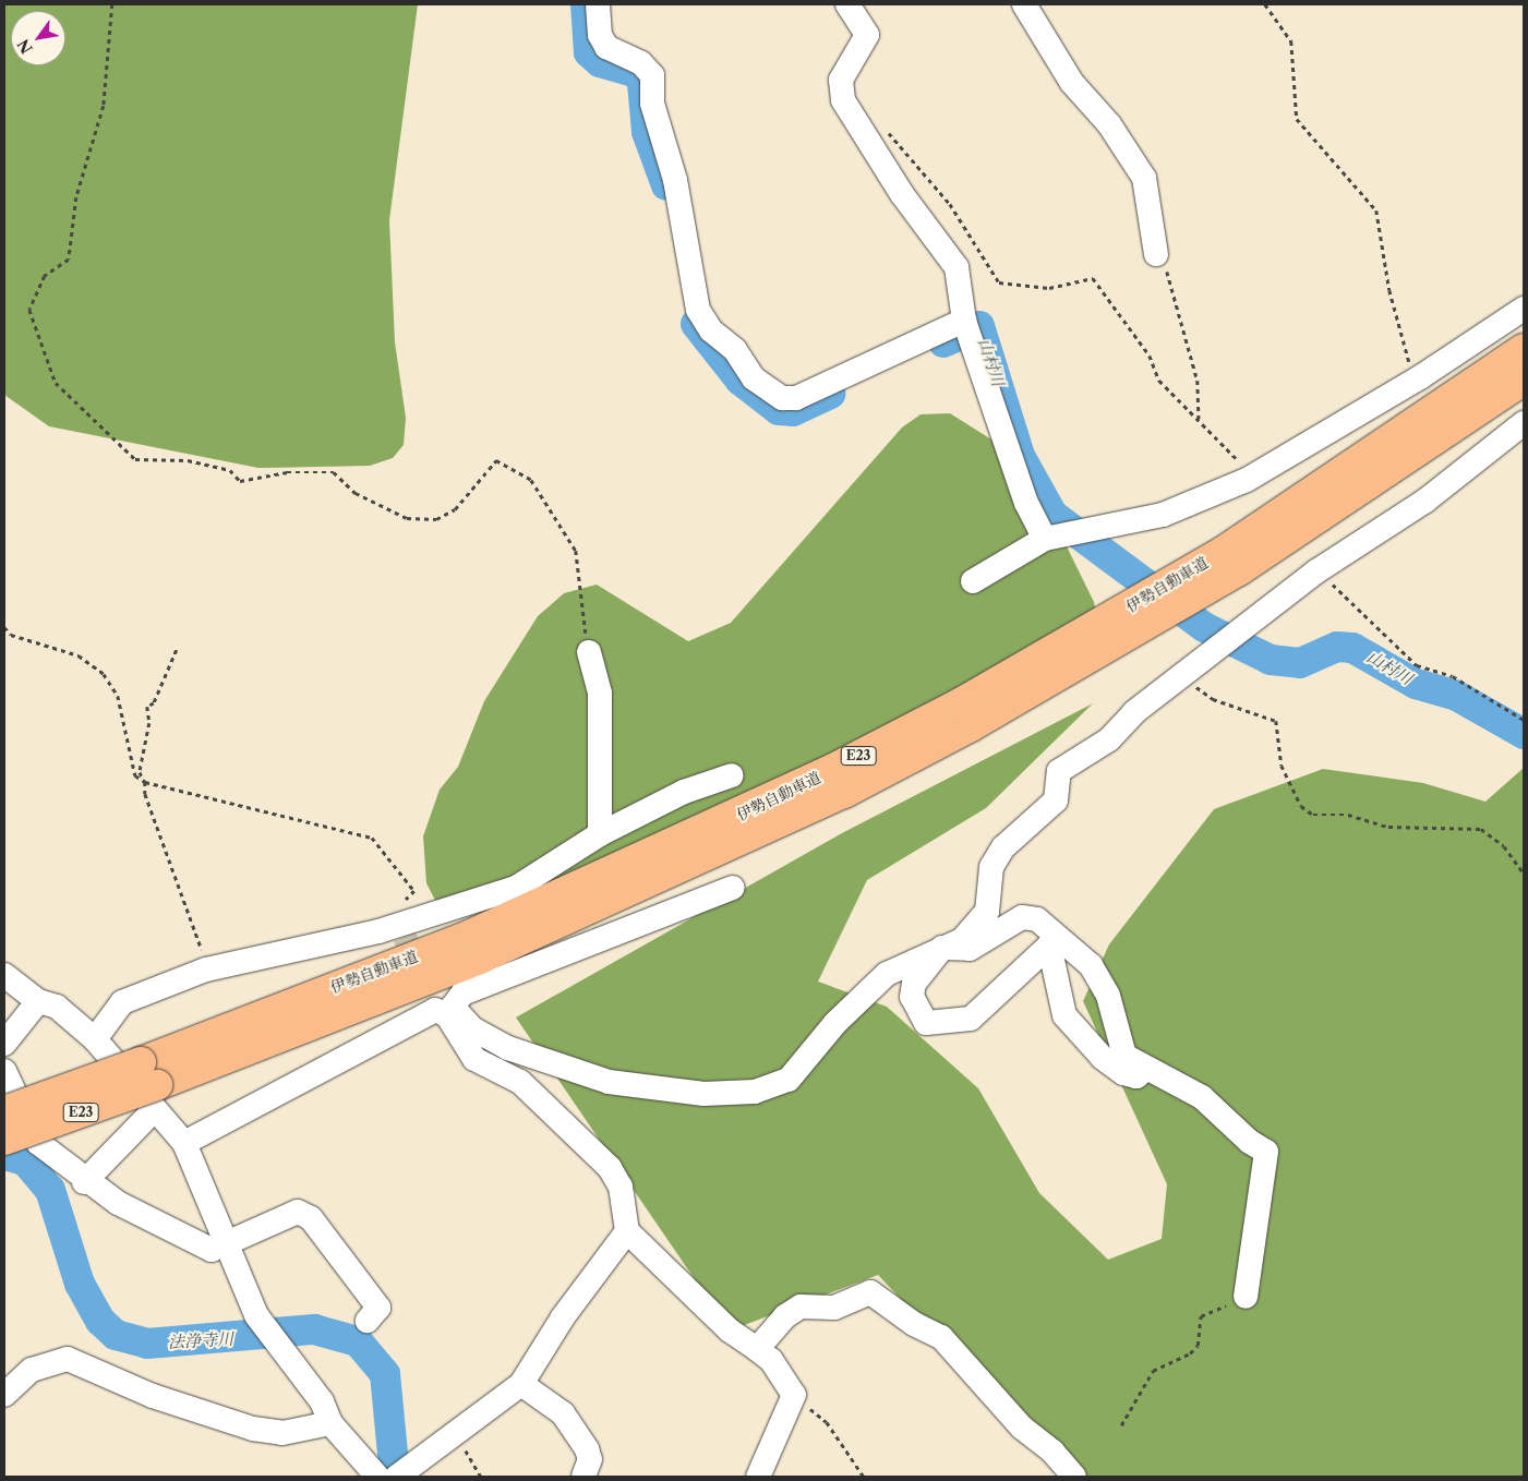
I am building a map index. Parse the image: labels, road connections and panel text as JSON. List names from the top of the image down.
{
  "streets": {
    "highway": ["伊勢自動車道", "E23"]
  },
  "water": ["山村川", "法浄寺川"],
  "north": "bottom left"
}
